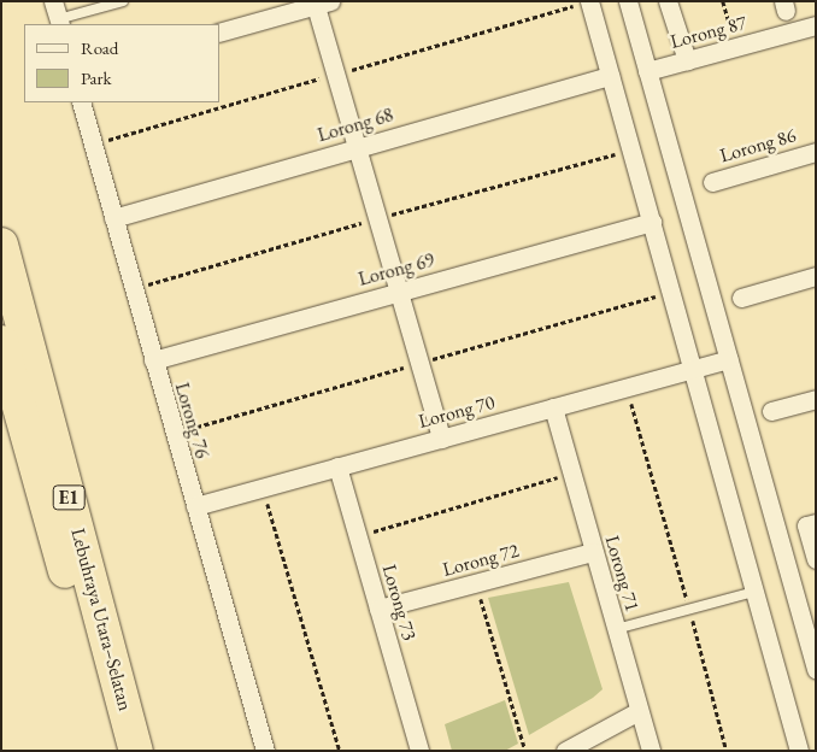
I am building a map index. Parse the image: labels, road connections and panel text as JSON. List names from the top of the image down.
{
  "streets": {
    "highway": ["E1", "Lebuhraya Utara–Selatan"],
    "street": [
      "Lorong 87",
      "Lorong 68",
      "Lorong 86",
      "Lorong 69",
      "Lorong 70",
      "Lorong 76",
      "Lorong 72",
      "Lorong 71",
      "Lorong 73"
    ]
  },
  "crossings": [
    ["Lorong 68", "Lorong 76"],
    ["Lorong 69", "Lorong 76"],
    ["Lorong 70", "Lorong 76"],
    ["Lorong 70", "Lorong 71"],
    ["Lorong 70", "Lorong 73"],
    ["Lorong 72", "Lorong 71"],
    ["Lorong 72", "Lorong 73"]
  ],
  "legend": ["Road", "Park"]
}
